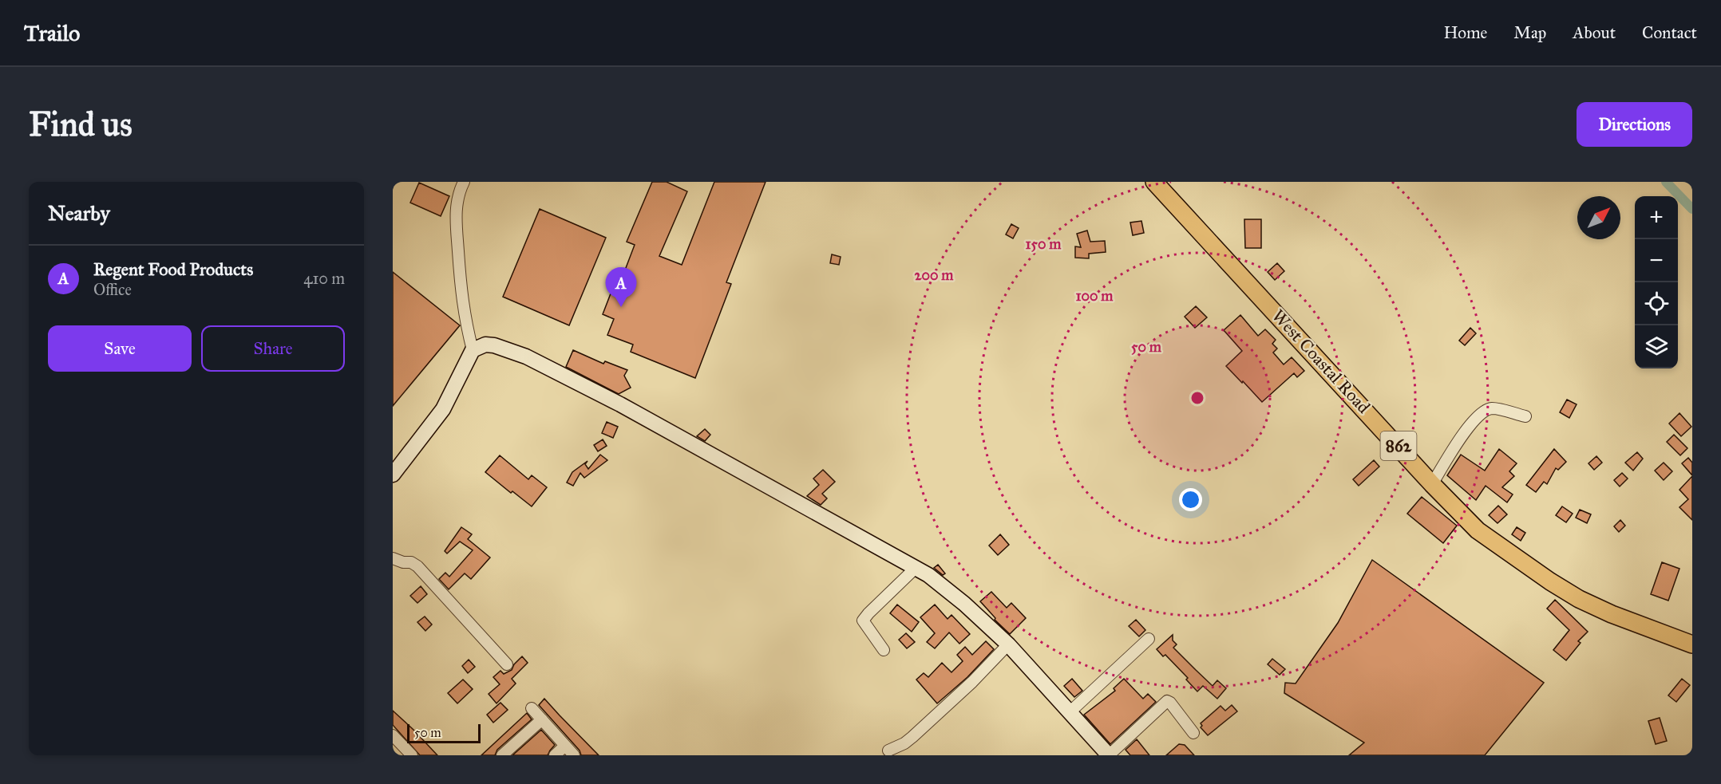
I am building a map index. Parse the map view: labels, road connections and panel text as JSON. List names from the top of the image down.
{
  "streets": {
    "main road": ["West Coastal Road", "862"]
  },
  "scale_bar": "50 m",
  "north": "top right",
  "page": {
    "header": "Trailo",
    "nav": [
      "Home",
      "Map",
      "About",
      "Contact"
    ],
    "buttons": [
      "Directions",
      ["Save", "Share"]
    ],
    "title": "Find us",
    "heading": "Nearby",
    "map_buttons": ["+", "−"],
    "list": [
      {
        "mark": "A",
        "name": "Regent Food Products",
        "note": "Office",
        "value": "410 m"
      }
    ],
    "pins": "A",
    "scale": "50 m"
  },
  "rings": [
    "150 m",
    "200 m",
    "100 m",
    "50 m"
  ]
}
